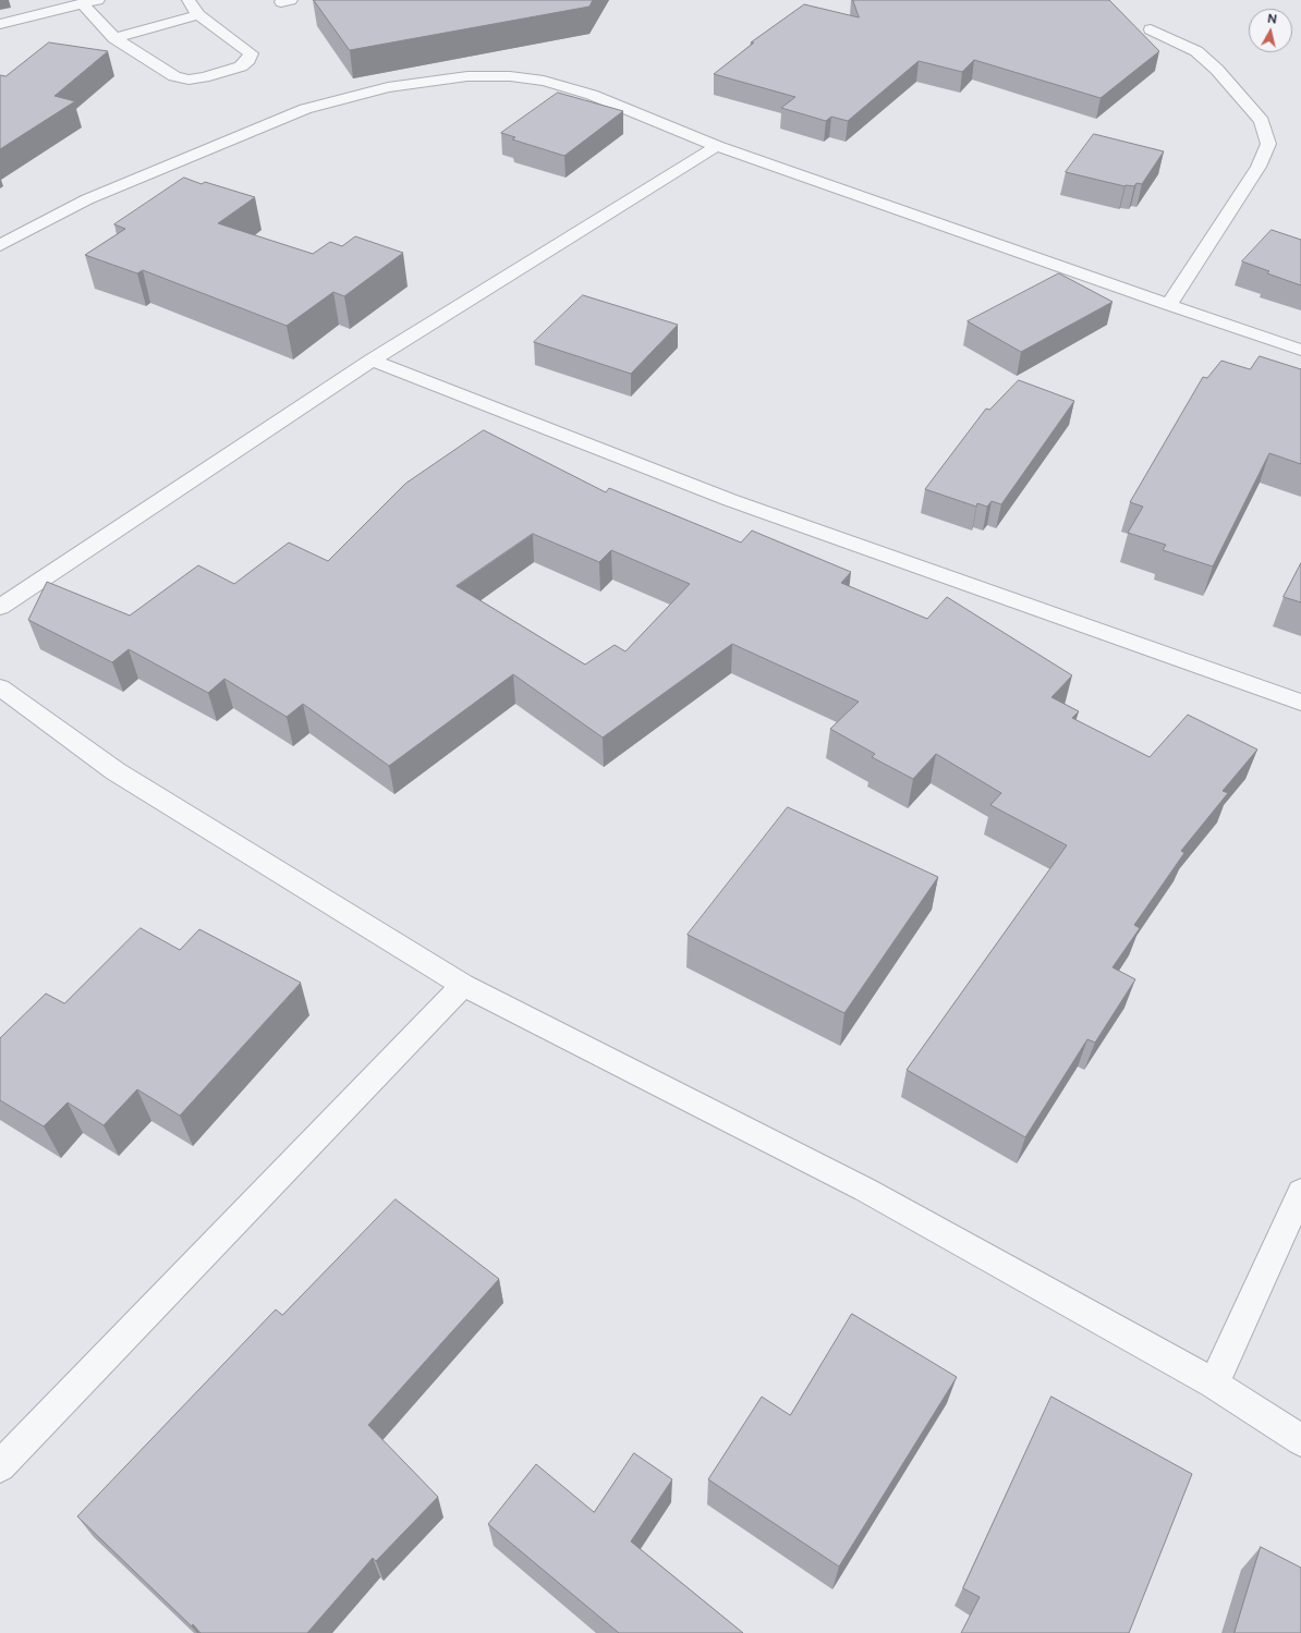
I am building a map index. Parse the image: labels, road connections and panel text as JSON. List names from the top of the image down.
{
  "north": "top"
}
